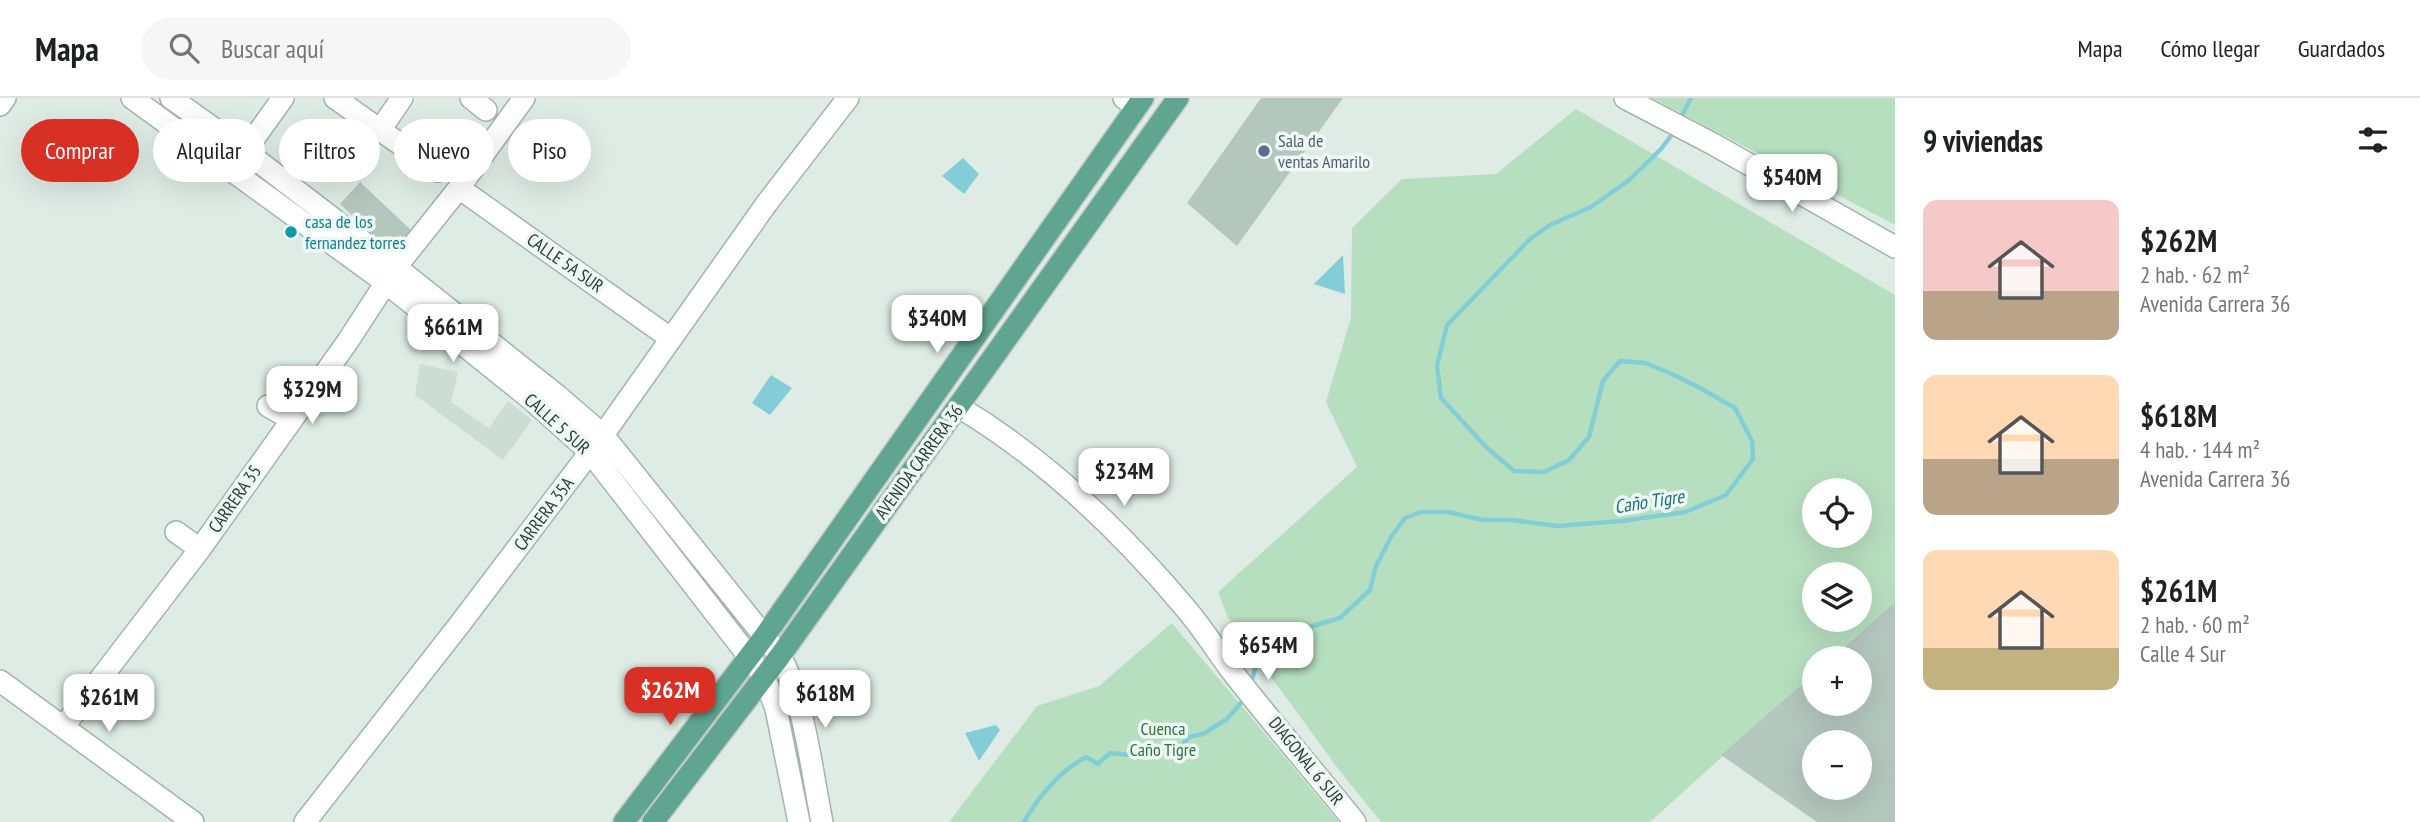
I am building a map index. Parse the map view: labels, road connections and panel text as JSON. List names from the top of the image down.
{
  "streets": {
    "main road": ["AVENIDA CARRERA 36"],
    "street": [
      "CALLE 5A SUR",
      "CALLE 5 SUR",
      "CARRERA 35",
      "CARRERA 35A",
      "DIAGONAL 6 SUR"
    ]
  },
  "crossings": [
    ["CALLE 5A SUR", "CARRERA 35"],
    ["CALLE 5A SUR", "CARRERA 35A"],
    ["CALLE 5 SUR", "AVENIDA CARRERA 36"],
    ["CALLE 5 SUR", "CARRERA 35"],
    ["CALLE 5 SUR", "CARRERA 35A"],
    ["AVENIDA CARRERA 36", "DIAGONAL 6 SUR"]
  ],
  "water": ["Caño Tigre"],
  "parks": ["Cuenca Caño Tigre"],
  "places": ["Sala de ventas Amarilo", "casa de los fernandez torres"],
  "page": {
    "header": "Mapa",
    "search": "Buscar aquí",
    "nav": ["Mapa", "Cómo llegar", "Guardados"],
    "heading": "9 viviendas",
    "chip": [
      "Comprar",
      "Alquilar",
      "Filtros",
      "Nuevo",
      "Piso"
    ],
    "price": [
      "$540M",
      "$340M",
      "$661M",
      "$329M",
      "$234M",
      "$654M",
      "$262M",
      "$618M",
      "$261M"
    ],
    "list": [
      {
        "name": "$262M",
        "note": "2 hab. · 62 m² · Avenida Carrera 36"
      },
      {
        "name": "$618M",
        "note": "4 hab. · 144 m² · Avenida Carrera 36"
      },
      {
        "name": "$261M",
        "note": "2 hab. · 60 m² · Calle 4 Sur"
      }
    ],
    "map_buttons": ["+", "−"]
  }
}
